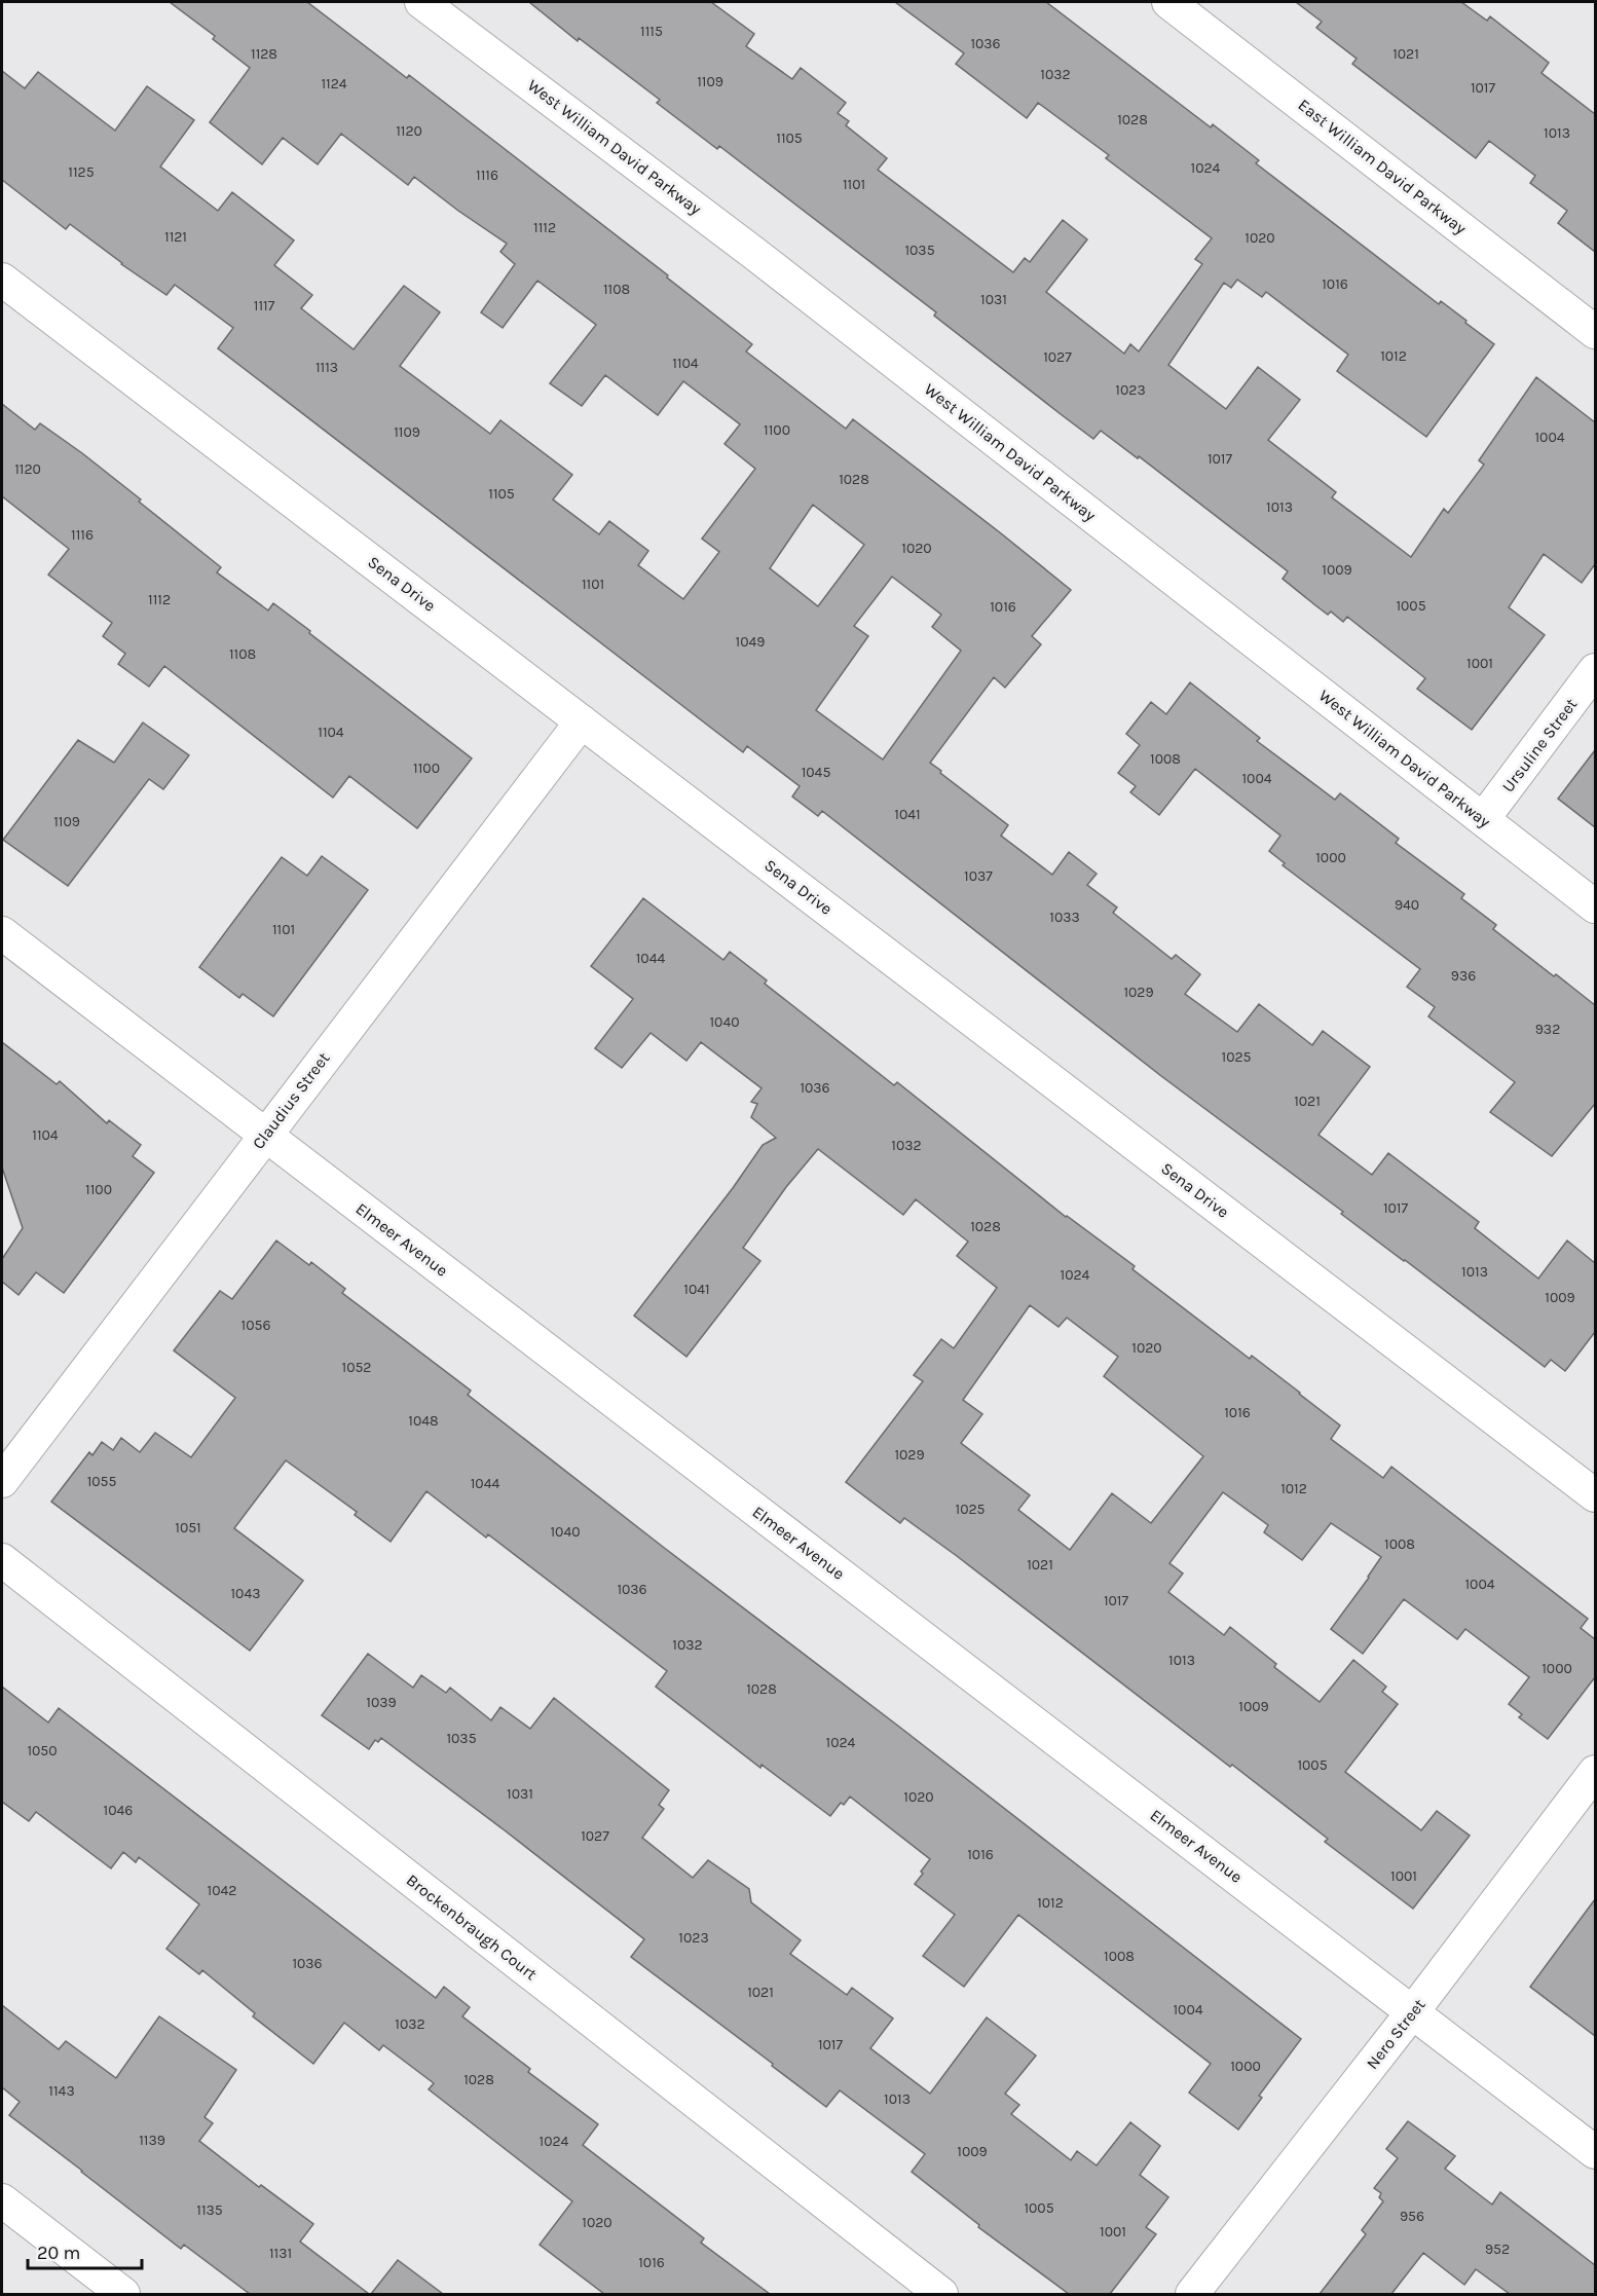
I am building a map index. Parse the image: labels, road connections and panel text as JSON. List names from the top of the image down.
{
  "streets": {
    "street": [
      "West William David Parkway",
      "East William David Parkway",
      "Sena Drive",
      "Ursuline Street",
      "Claudius Street",
      "Elmeer Avenue",
      "Brockenbraugh Court",
      "Nero Street"
    ]
  },
  "crossings": [
    ["West William David Parkway", "Ursuline Street"],
    ["Sena Drive", "Claudius Street"],
    ["Claudius Street", "Elmeer Avenue"],
    ["Elmeer Avenue", "Nero Street"]
  ],
  "house_numbers": [
    "1115",
    "1036",
    "1128",
    "1021",
    "1032",
    "1109",
    "1124",
    "1017",
    "1028",
    "1120",
    "1013",
    "1105",
    "1024",
    "1125",
    "1116",
    "1101",
    "1112",
    "1121",
    "1020",
    "1035",
    "1016",
    "1108",
    "1031",
    "1117",
    "1012",
    "1027",
    "1104",
    "1113",
    "1023",
    "1100",
    "1109",
    "1004",
    "1017",
    "1120",
    "1028",
    "1105",
    "1013",
    "1116",
    "1020",
    "1009",
    "1101",
    "1112",
    "1005",
    "1016",
    "1049",
    "1108",
    "1001",
    "1104",
    "1008",
    "1100",
    "1045",
    "1004",
    "1041",
    "1109",
    "1000",
    "1037",
    "940",
    "1033",
    "1101",
    "1044",
    "936",
    "1029",
    "1040",
    "932",
    "1025",
    "1036",
    "1021",
    "1104",
    "1032",
    "1100",
    "1017",
    "1028",
    "1013",
    "1024",
    "1041",
    "1009",
    "1056",
    "1020",
    "1052",
    "1016",
    "1048",
    "1029",
    "1055",
    "1044",
    "1012",
    "1025",
    "1051",
    "1040",
    "1008",
    "1021",
    "1004",
    "1036",
    "1043",
    "1017",
    "1032",
    "1013",
    "1000",
    "1028",
    "1039",
    "1009",
    "1035",
    "1024",
    "1050",
    "1005",
    "1031",
    "1020",
    "1046",
    "1027",
    "1016",
    "1001",
    "1042",
    "1012",
    "1023",
    "1008",
    "1036",
    "1021",
    "1004",
    "1032",
    "1017",
    "1000",
    "1028",
    "1143",
    "1013",
    "1139",
    "1024",
    "1009",
    "1005",
    "1135",
    "956",
    "1020",
    "1001",
    "952",
    "1131",
    "1016"
  ],
  "scale_bar": "20 m"
}
